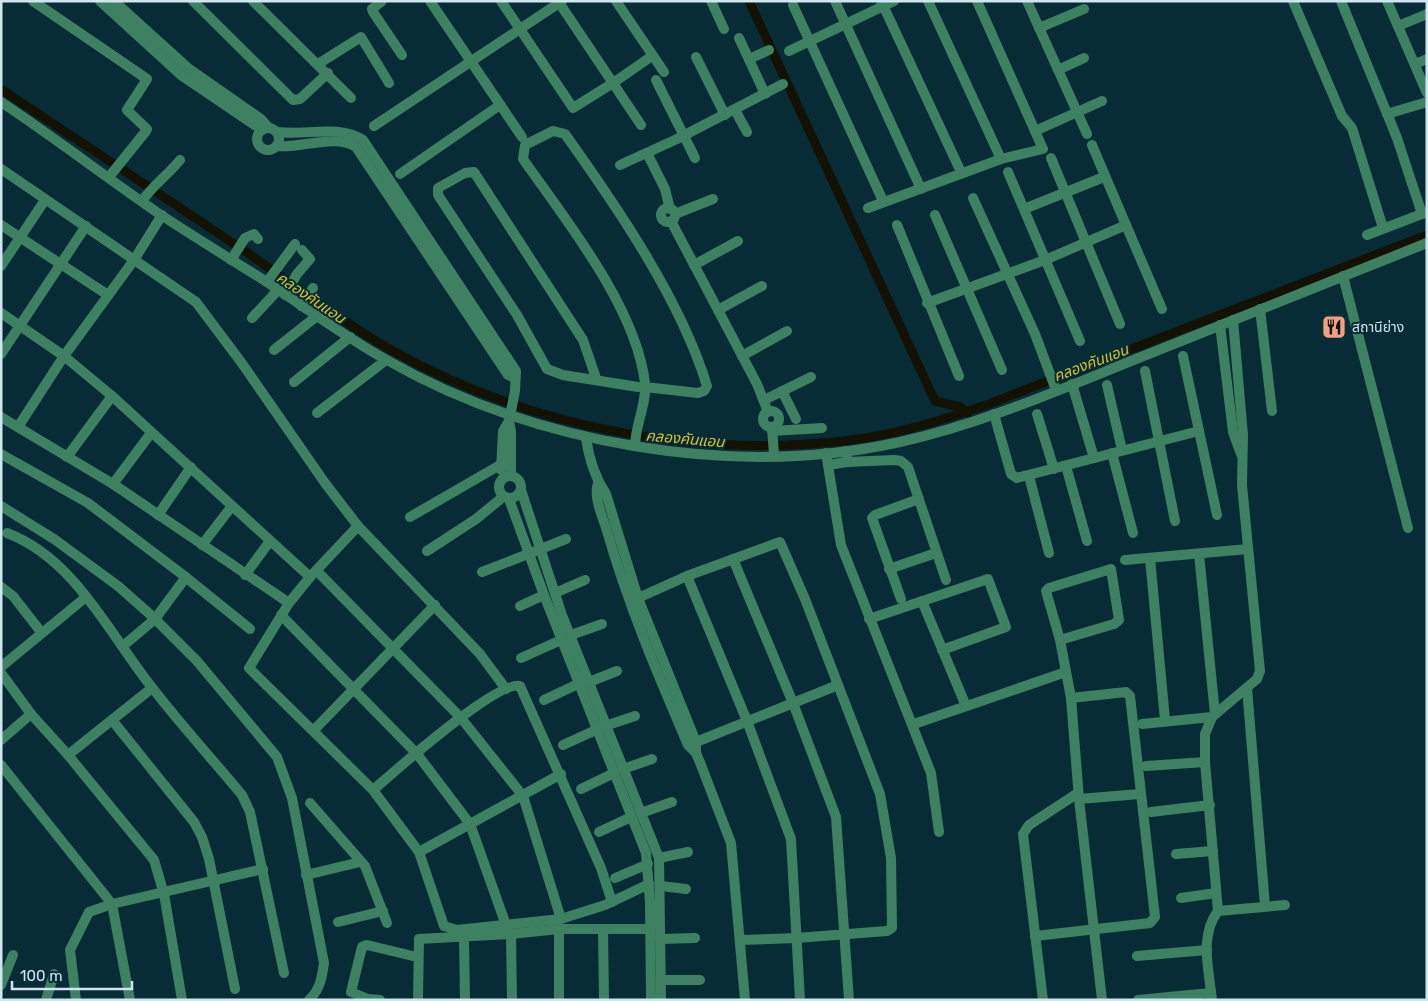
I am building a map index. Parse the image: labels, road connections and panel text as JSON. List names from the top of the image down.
{
  "water": ["คลองคันแอน"],
  "places": {
    "restaurant": ["สถานีย่าง"]
  },
  "scale_bar": "100 m"
}
